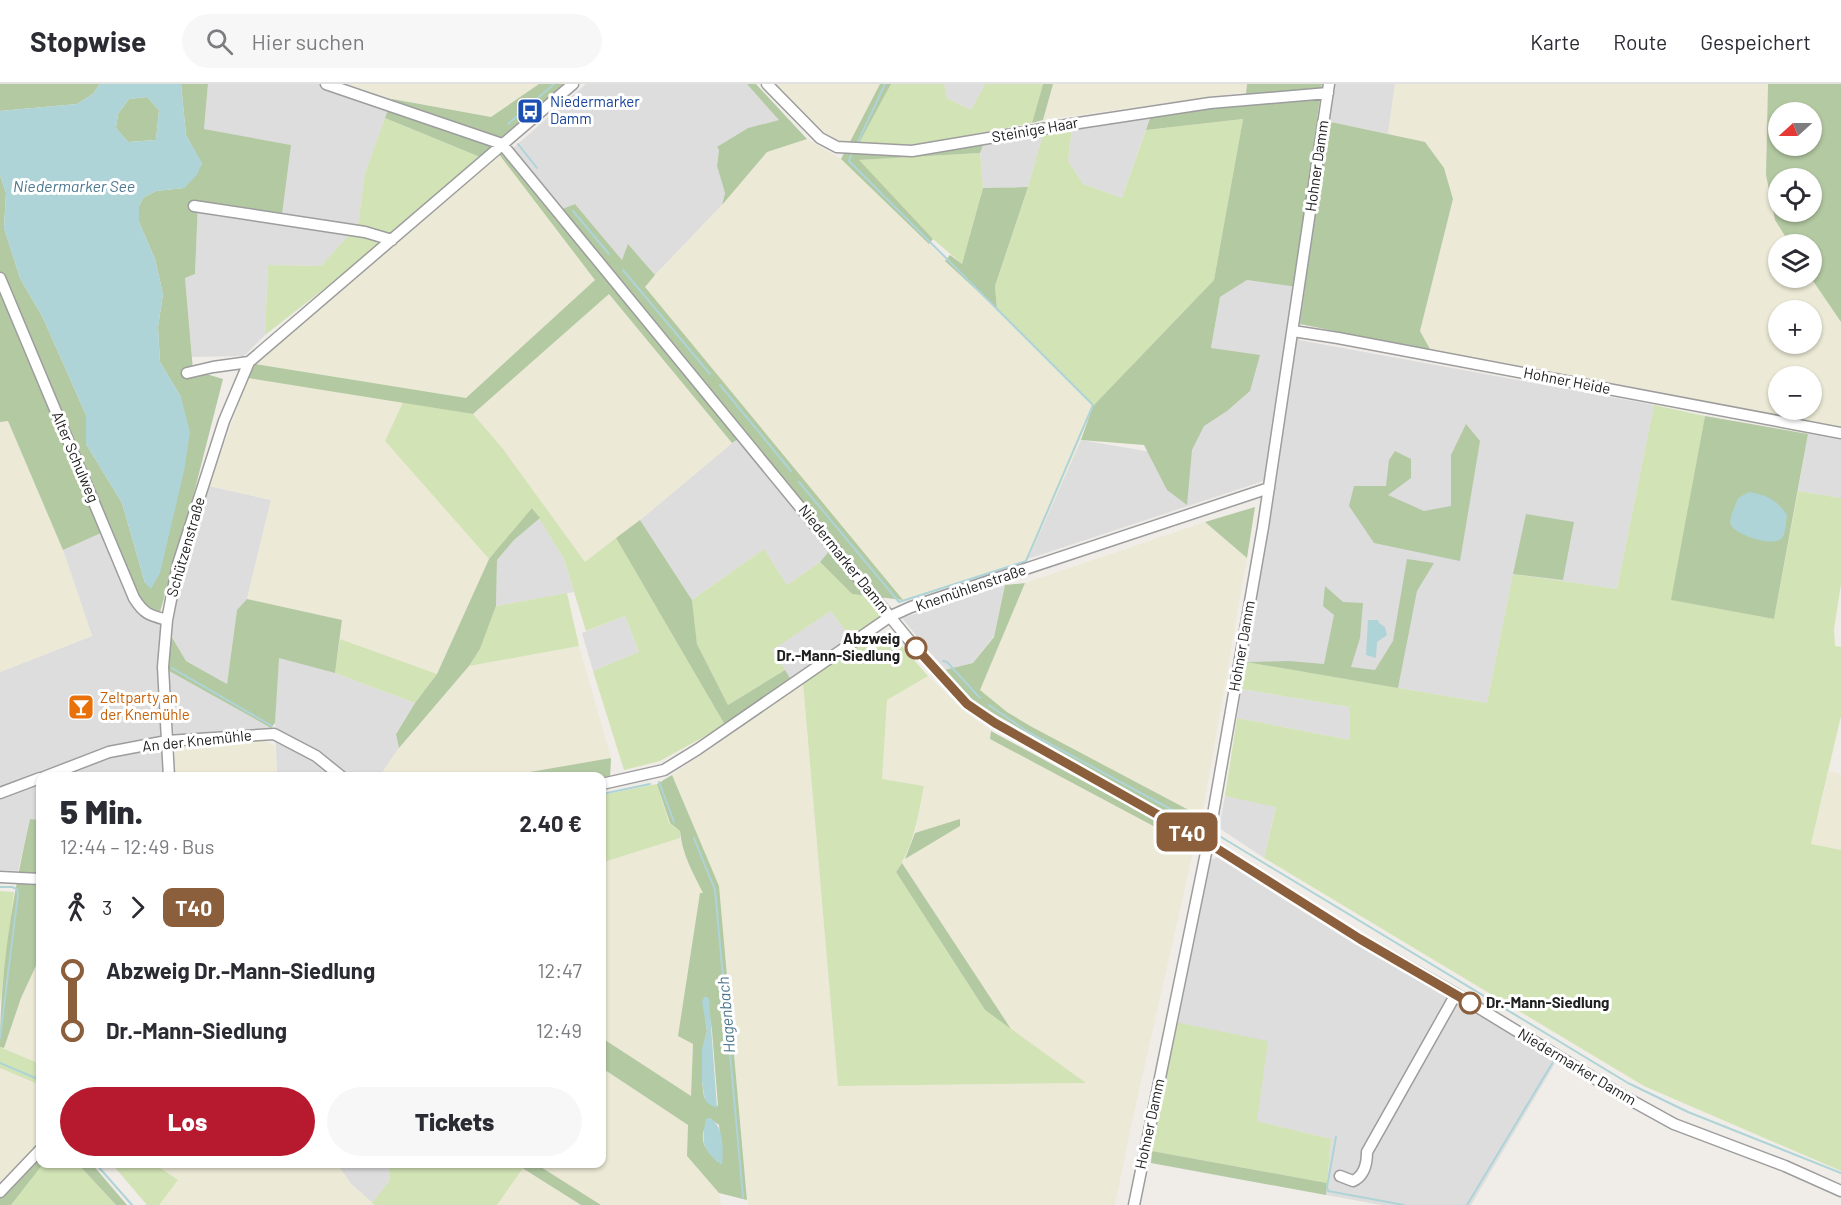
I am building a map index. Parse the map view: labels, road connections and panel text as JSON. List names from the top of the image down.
{
  "streets": {
    "street": [
      "Steinige Haar",
      "Hohner Damm",
      "Hohner Heide",
      "Alter Schulweg",
      "Schützenstraße",
      "Niedermarker Damm",
      "Knemühlenstraße",
      "An der Knemühle"
    ]
  },
  "crossings": [
    ["Steinige Haar", "Hohner Damm"],
    ["Hohner Damm", "Hohner Heide"],
    ["Hohner Damm", "Niedermarker Damm"],
    ["Hohner Damm", "Knemühlenstraße"],
    ["Alter Schulweg", "Schützenstraße"],
    ["Schützenstraße", "Niedermarker Damm"],
    ["Schützenstraße", "An der Knemühle"],
    ["Niedermarker Damm", "Knemühlenstraße"]
  ],
  "water": ["Niedermarker See", "Hagenbach"],
  "places": {
    "bus stop": ["Niedermarker Damm"],
    "other": ["Abzweig Dr.-Mann-Siedlung", "Dr.-Mann-Siedlung"],
    "bar": ["Zeltparty an der Knemühle"]
  },
  "lines": ["bus line T40"],
  "north": "left",
  "page": {
    "header": "Stopwise",
    "search": "Hier suchen",
    "nav": ["Karte", "Route", "Gespeichert"],
    "on_map": "T40",
    "map_buttons": ["+", "−"],
    "heading": ["5 Min.", "12:44 – 12:49 · Bus", "2.40 €"],
    "legs": ["3", "T40"],
    "list": [
      {
        "name": "Abzweig Dr.-Mann-Siedlung",
        "value": "12:47"
      },
      {
        "name": "Dr.-Mann-Siedlung",
        "value": "12:49"
      }
    ],
    "buttons": ["Los", "Tickets"]
  }
}
